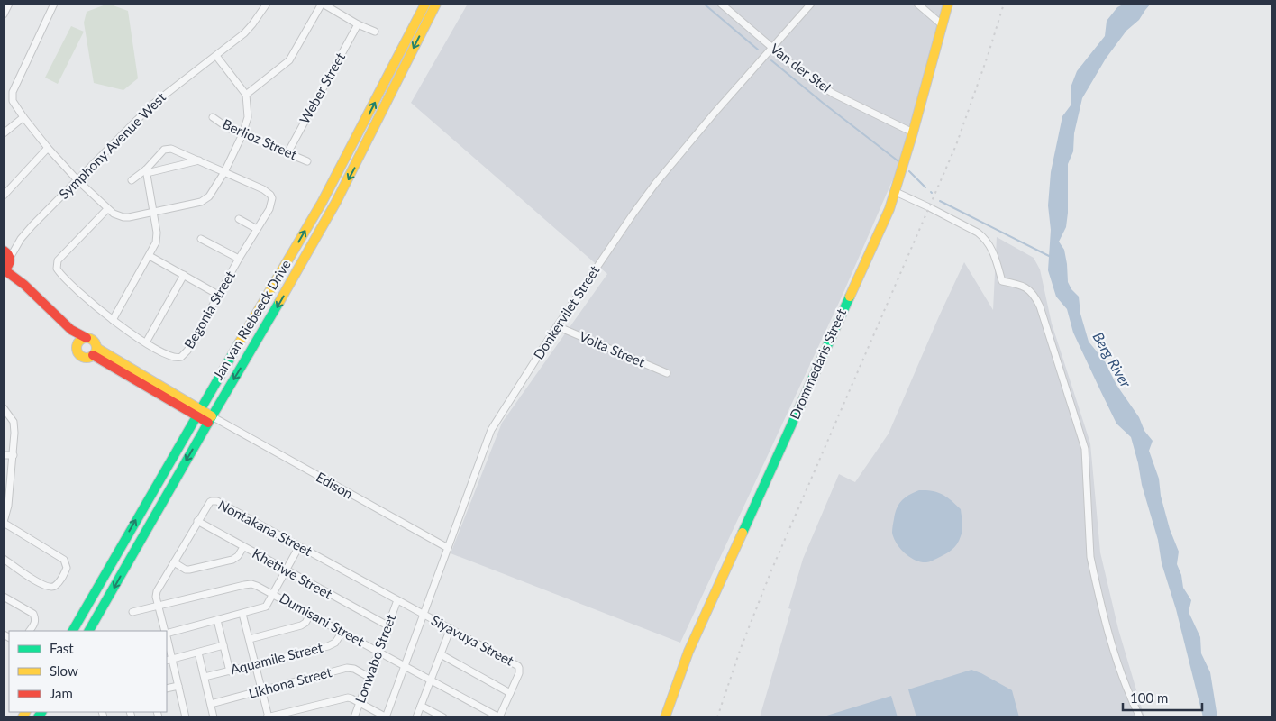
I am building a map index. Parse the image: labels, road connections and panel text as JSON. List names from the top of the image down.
{
  "streets": {
    "main road": ["Jan van Riebeeck Drive", "Drommedaris Street"],
    "street": [
      "Van der Stel",
      "Weber Street",
      "Berlioz Street",
      "Symphony Avenue West",
      "Begonia Street",
      "Donkervilet Street",
      "Volta Street",
      "Edison",
      "Nontakana Street",
      "Khetiwe Street",
      "Dumisani Street",
      "Siyavuya Street",
      "Aquamile Street",
      "Lonwabo Street",
      "Likhona Street"
    ]
  },
  "crossings": [
    ["Van der Stel", "Donkervilet Street"],
    ["Van der Stel", "Drommedaris Street"],
    ["Weber Street", "Berlioz Street"],
    ["Donkervilet Street", "Volta Street"],
    ["Donkervilet Street", "Edison"],
    ["Donkervilet Street", "Nontakana Street"],
    ["Donkervilet Street", "Dumisani Street"],
    ["Donkervilet Street", "Siyavuya Street"],
    ["Jan van Riebeeck Drive", "Edison"],
    ["Nontakana Street", "Khetiwe Street"],
    ["Nontakana Street", "Dumisani Street"],
    ["Nontakana Street", "Siyavuya Street"],
    ["Nontakana Street", "Lonwabo Street"],
    ["Khetiwe Street", "Lonwabo Street"],
    ["Dumisani Street", "Siyavuya Street"],
    ["Dumisani Street", "Aquamile Street"],
    ["Dumisani Street", "Lonwabo Street"],
    ["Lonwabo Street", "Likhona Street"]
  ],
  "water": ["Berg River"],
  "legend": ["Fast", "Slow", "Jam"],
  "scale_bar": "100 m"
}
